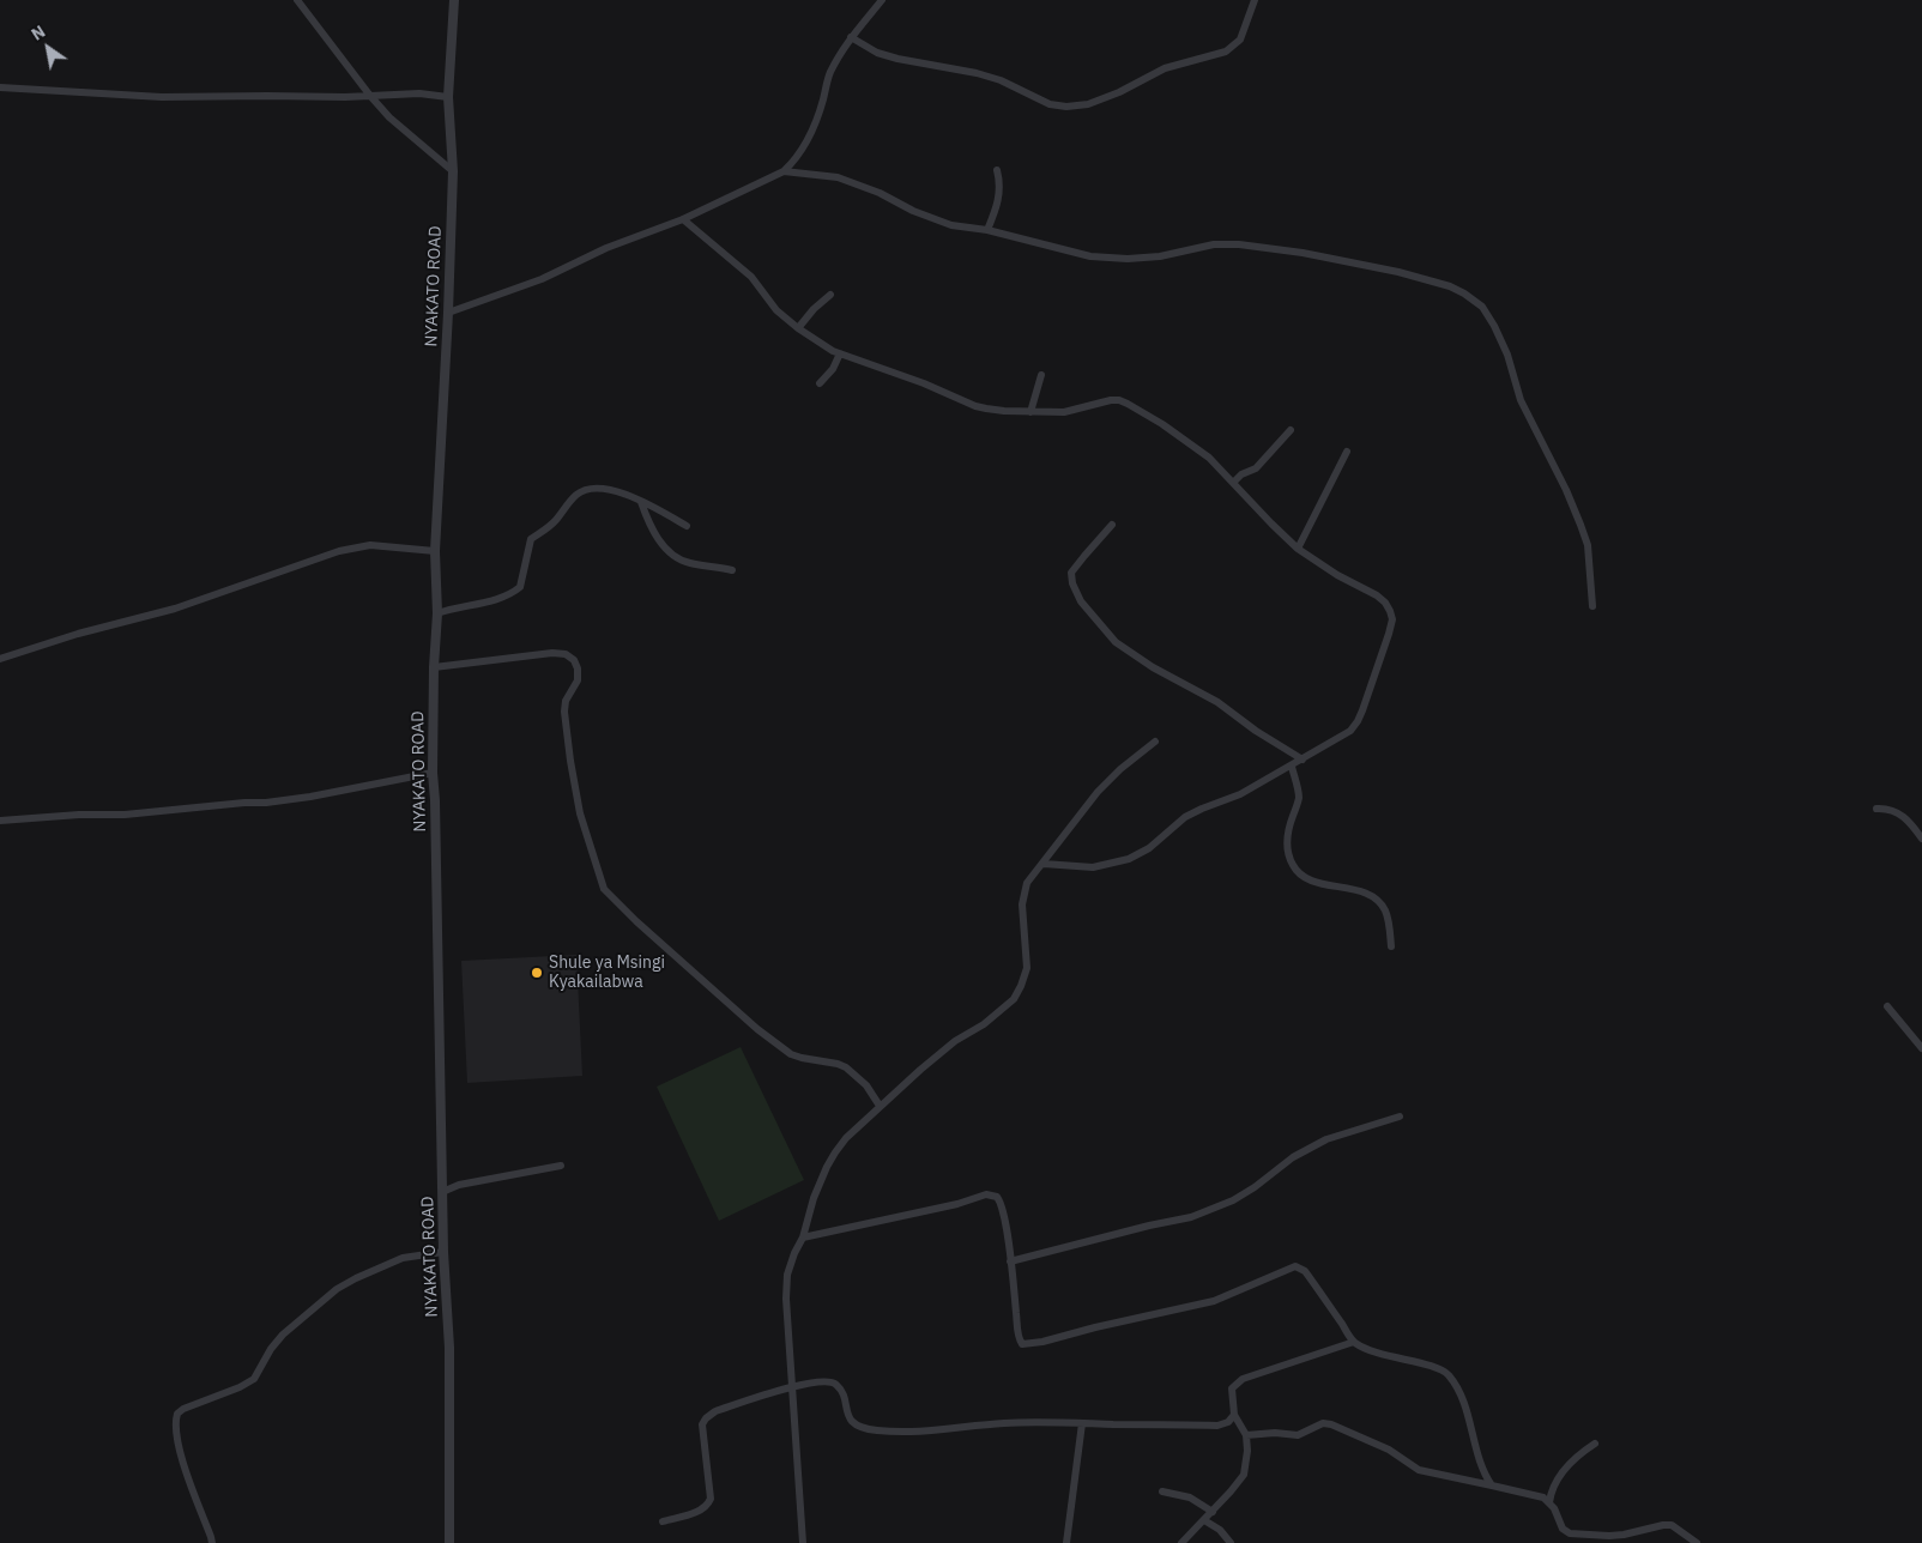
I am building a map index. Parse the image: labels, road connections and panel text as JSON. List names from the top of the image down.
{
  "streets": {
    "street": ["NYAKATO ROAD"]
  },
  "places": ["Shule ya Msingi Kyakailabwa"],
  "north": "top left"
}
